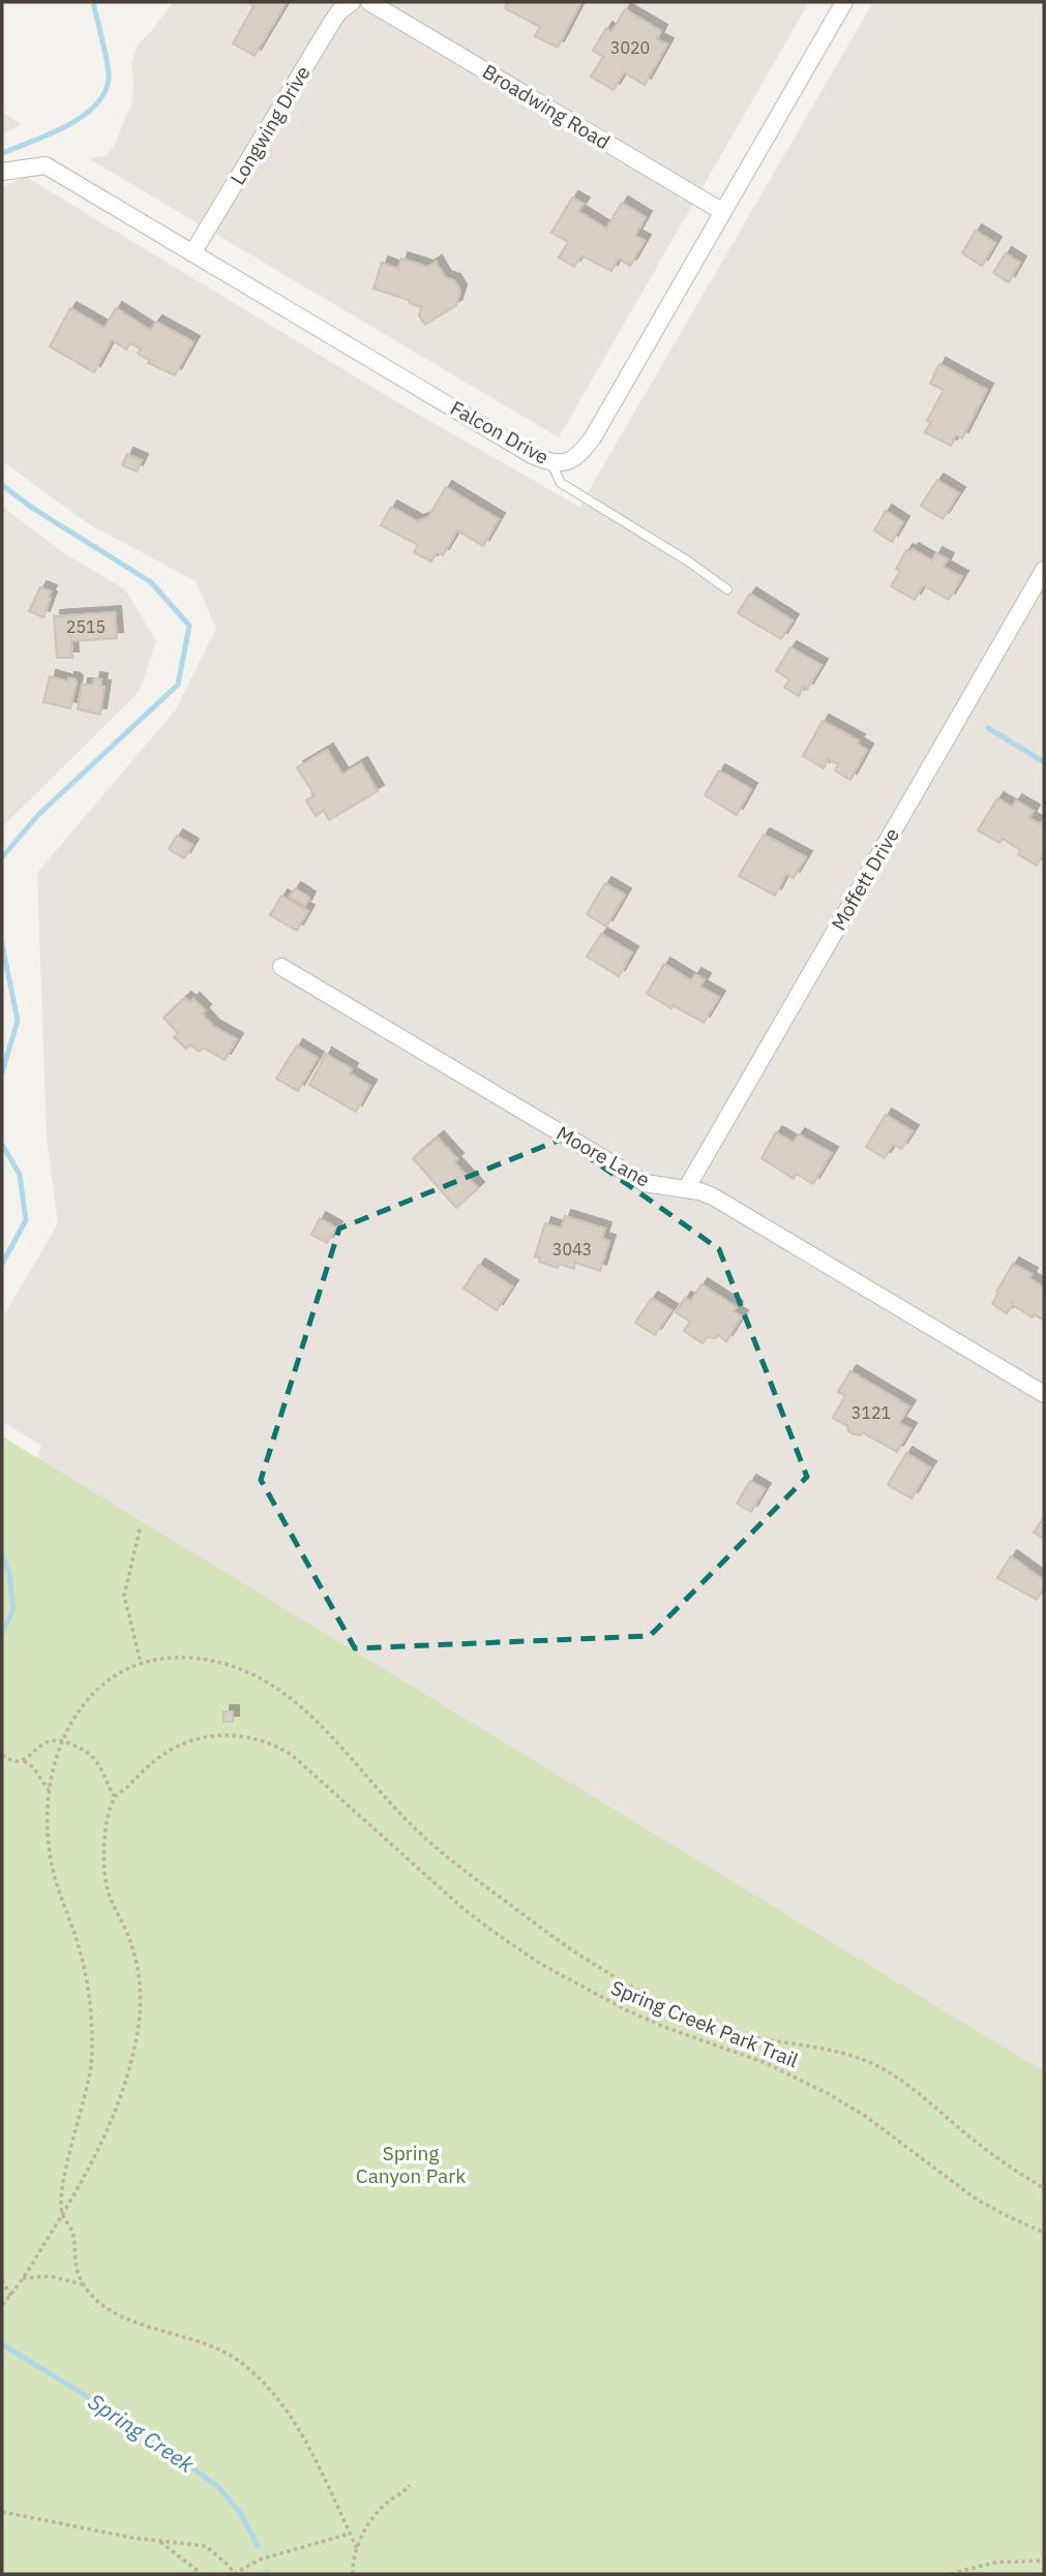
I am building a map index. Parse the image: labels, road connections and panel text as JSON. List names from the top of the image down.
{
  "streets": {
    "street": [
      "Broadwing Road",
      "Longwing Drive",
      "Falcon Drive",
      "Moffett Drive",
      "Moore Lane"
    ],
    "path": ["Spring Creek Park Trail"]
  },
  "crossings": [
    ["Broadwing Road", "Falcon Drive"],
    ["Longwing Drive", "Falcon Drive"],
    ["Moffett Drive", "Moore Lane"]
  ],
  "water": ["Spring Creek"],
  "parks": ["Spring Canyon Park"],
  "house_numbers": [
    "3020",
    "2515",
    "3043",
    "3121"
  ]
}
